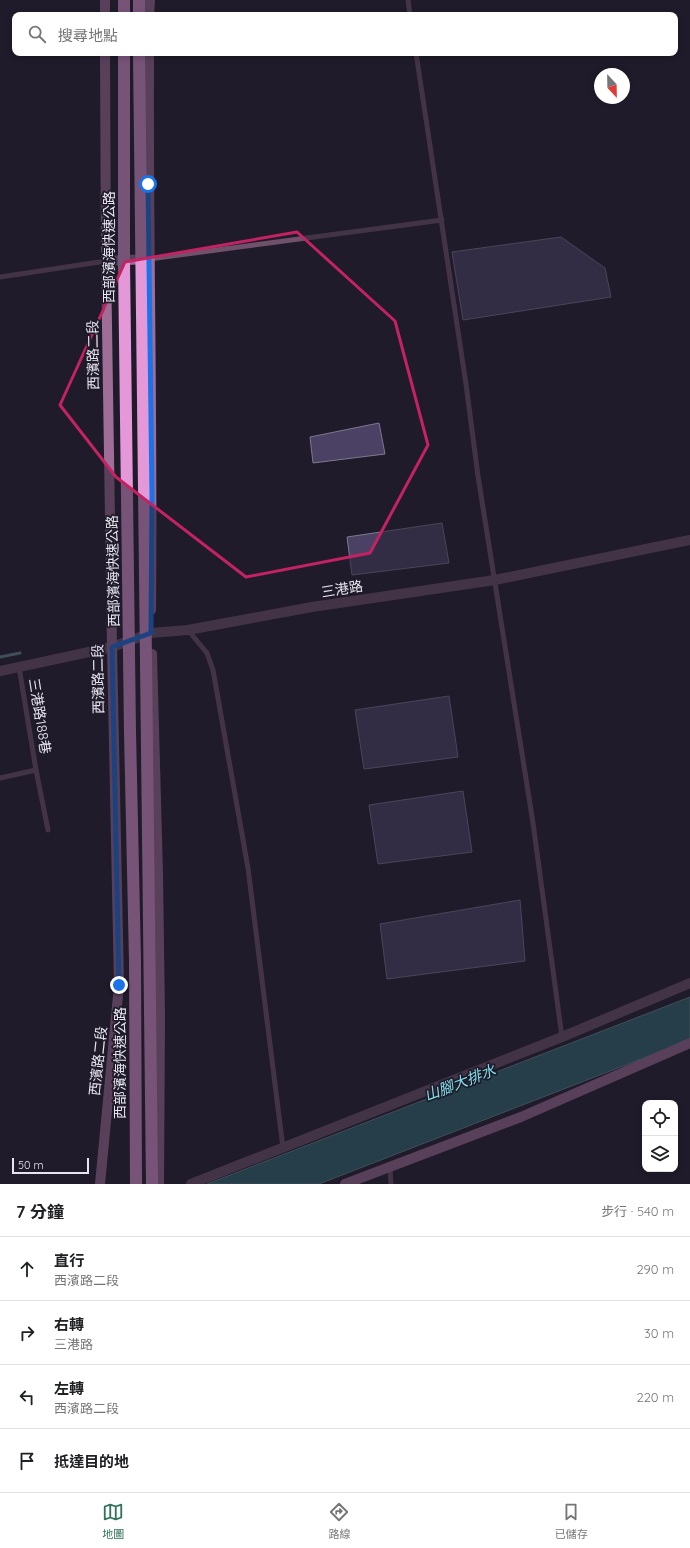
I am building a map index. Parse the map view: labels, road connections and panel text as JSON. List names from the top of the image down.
{
  "streets": {
    "highway": ["西部濱海快速公路"],
    "street": ["西濱路二段", "三港路"],
    "lane": ["三港路188巷"]
  },
  "crossings": [
    ["西濱路二段", "三港路"],
    ["三港路", "三港路188巷"]
  ],
  "water": ["山腳大排水"],
  "scale_bar": "50 m",
  "north": "bottom",
  "page": {
    "search": "搜尋地點",
    "scale": "50 m",
    "heading": ["7 分鐘", "步行 · 540 m"],
    "list": [
      ["直行", "西濱路二段", "290 m"],
      ["右轉", "三港路", "30 m"],
      ["左轉", "西濱路二段", "220 m"],
      "抵達目的地"
    ],
    "nav": ["地圖", "路線", "已儲存"]
  }
}
